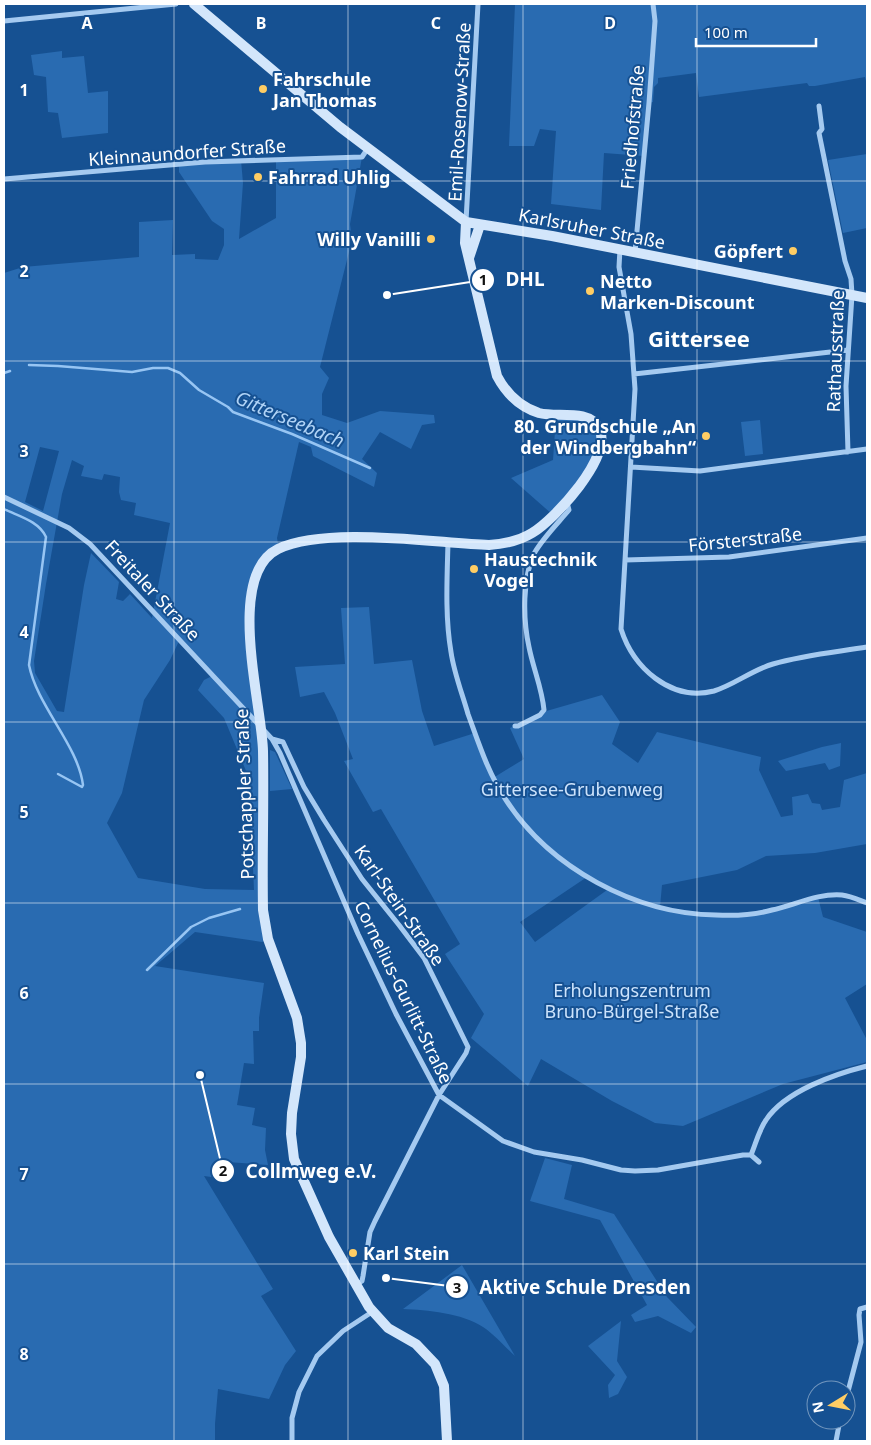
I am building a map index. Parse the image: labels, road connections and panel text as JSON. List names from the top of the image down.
{
  "streets": {
    "street": [
      "Emil-Rosenow-Straße",
      "Friedhofstraße",
      "Kleinnaundorfer Straße",
      "Karlsruher Straße",
      "Rathausstraße",
      "Försterstraße",
      "Freitaler Straße",
      "Potschappler Straße",
      "Karl-Stein-Straße",
      "Cornelius-Gurlitt-Straße"
    ]
  },
  "crossings": [
    ["Emil-Rosenow-Straße", "Karlsruher Straße"],
    ["Emil-Rosenow-Straße", "Potschappler Straße"],
    ["Friedhofstraße", "Karlsruher Straße"],
    ["Kleinnaundorfer Straße", "Karlsruher Straße"],
    ["Karlsruher Straße", "Rathausstraße"],
    ["Karlsruher Straße", "Potschappler Straße"],
    ["Freitaler Straße", "Potschappler Straße"],
    ["Freitaler Straße", "Cornelius-Gurlitt-Straße"],
    ["Potschappler Straße", "Karl-Stein-Straße"],
    ["Potschappler Straße", "Cornelius-Gurlitt-Straße"],
    ["Karl-Stein-Straße", "Cornelius-Gurlitt-Straße"]
  ],
  "districts": ["Gittersee"],
  "water": ["Gitterseebach"],
  "parks": ["Gittersee-Grubenweg", "Erholungszentrum Bruno-Bürgel-Straße"],
  "places": [
    "Fahrschule Jan Thomas",
    "Fahrrad Uhlig",
    "Willy Vanilli",
    "Göpfert",
    "Netto Marken-Discount",
    "DHL",
    "80. Grundschule „An der Windbergbahn“",
    "Haustechnik Vogel",
    "Collmweg e.V.",
    "Karl Stein",
    "Aktive Schule Dresden"
  ],
  "scale_bar": "100 m",
  "north": "left",
  "grid": {
    "columns": [
      "A",
      "B",
      "C",
      "D"
    ],
    "rows": [
      "1",
      "2",
      "3",
      "4",
      "5",
      "6",
      "7",
      "8"
    ]
  }
}
